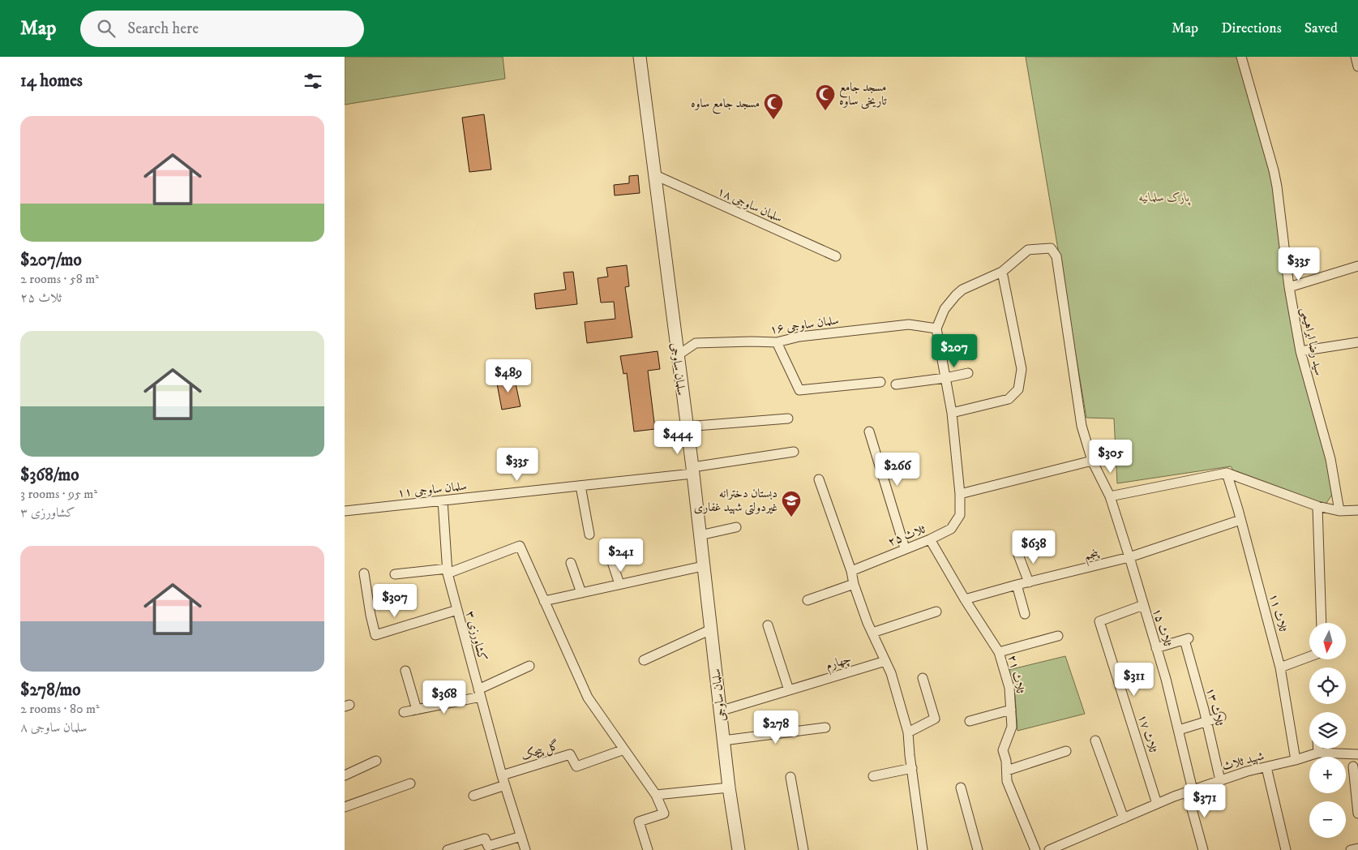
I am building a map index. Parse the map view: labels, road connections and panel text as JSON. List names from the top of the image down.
{
  "streets": {
    "street": [
      "سلمان ساوجی ۱۸",
      "سلمان ساوجی ۱۶",
      "سید رضا ابراهیمی",
      "سلمان ساوجی",
      "سلمان ساوجی ۱۱",
      "ثلاث ۲۵",
      "پنجم",
      "ثلاث ۱۱",
      "ثلاث ۱۵",
      "کشاورزی ۳",
      "چهارم",
      "ثلاث ۲۱",
      "ثلاث ۱۳",
      "ثلاث ۱۷",
      "گل پیچک",
      "شهید ثلاث"
    ]
  },
  "crossings": [
    ["سلمان ساوجی ۱۸", "سلمان ساوجی"],
    ["سلمان ساوجی ۱۶", "سلمان ساوجی"],
    ["سلمان ساوجی ۱۶", "ثلاث ۲۵"],
    ["سلمان ساوجی", "سلمان ساوجی ۱۱"],
    ["سلمان ساوجی", "چهارم"],
    ["سلمان ساوجی ۱۱", "کشاورزی ۳"],
    ["ثلاث ۲۵", "ثلاث ۲۱"],
    ["پنجم", "ثلاث ۱۱"],
    ["پنجم", "ثلاث ۱۵"],
    ["پنجم", "ثلاث ۲۱"],
    ["ثلاث ۱۱", "شهید ثلاث"],
    ["ثلاث ۱۵", "ثلاث ۱۳"],
    ["ثلاث ۱۵", "ثلاث ۱۷"],
    ["ثلاث ۱۵", "شهید ثلاث"],
    ["کشاورزی ۳", "گل پیچک"],
    ["ثلاث ۱۳", "شهید ثلاث"],
    ["ثلاث ۱۷", "شهید ثلاث"]
  ],
  "parks": ["پارک سلمانیه"],
  "places": {
    "mosque": ["مسجد جامع تاریخی ساوه", "مسجد جامع ساوه"],
    "school or university": ["دبستان دخترانه غیردولتی شهید غفاری"]
  },
  "north": "bottom",
  "page": {
    "header": "Map",
    "search": "Search here",
    "nav": ["Map", "Directions", "Saved"],
    "heading": "14 homes",
    "list": [
      {
        "name": "$207/mo",
        "note": "2 rooms · 58 m² · ثلاث ۲۵"
      },
      {
        "name": "$368/mo",
        "note": "3 rooms · 95 m² · کشاورزی ۳"
      },
      {
        "name": "$278/mo",
        "note": "2 rooms · 80 m² · سلمان ساوجی ۸"
      }
    ],
    "price": [
      "$335",
      "$207",
      "$489",
      "$444",
      "$305",
      "$335",
      "$266",
      "$638",
      "$241",
      "$307",
      "$311",
      "$368",
      "$278",
      "$371"
    ],
    "map_buttons": ["+", "−"]
  }
}
